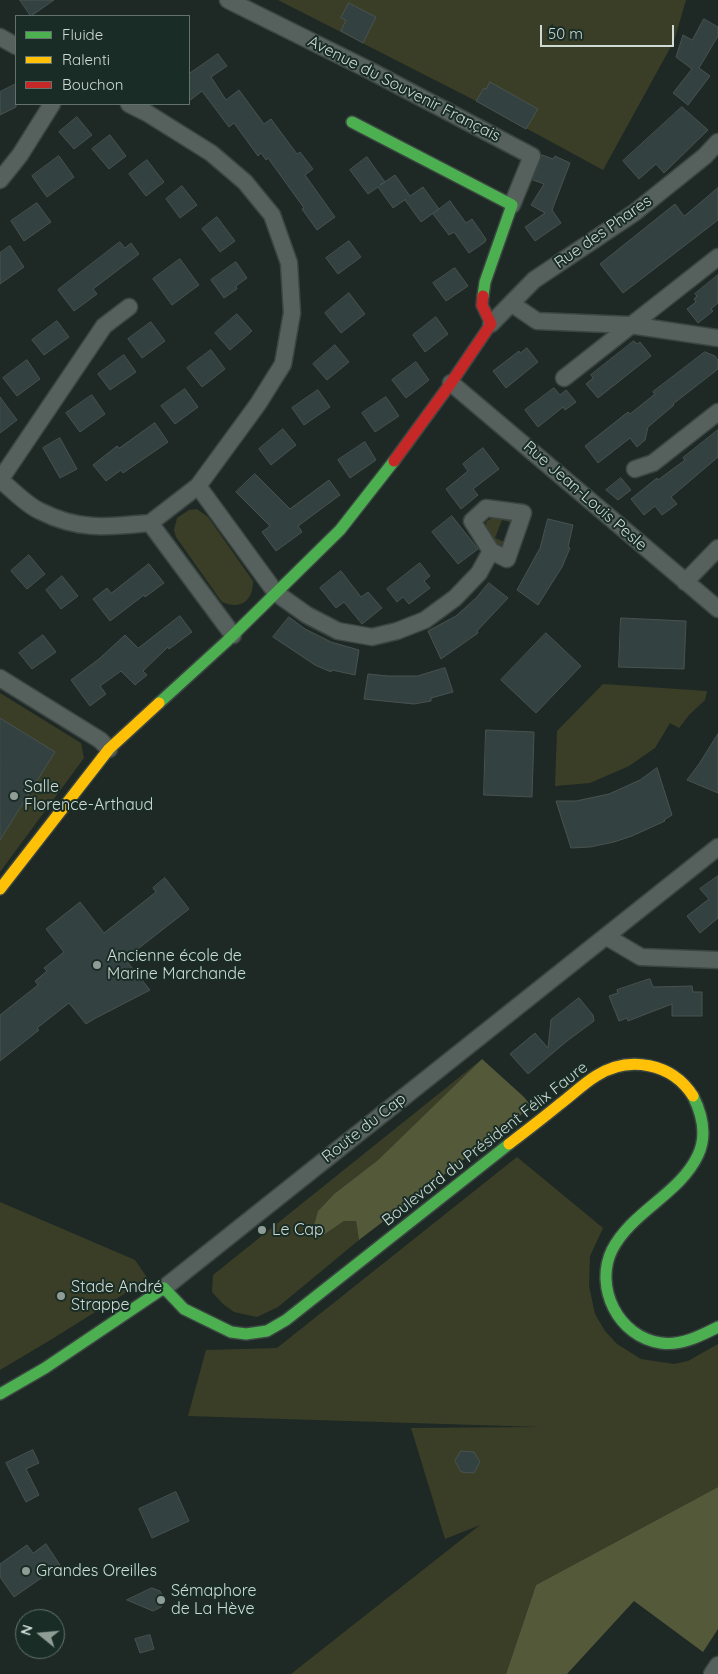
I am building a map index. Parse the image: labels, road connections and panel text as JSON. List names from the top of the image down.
{
  "streets": {
    "street": [
      "Avenue du Souvenir Français",
      "Rue des Phares",
      "Rue Jean-Louis Pesle",
      "Route du Cap",
      "Boulevard du Président Félix Faure"
    ]
  },
  "crossings": [
    ["Route du Cap", "Boulevard du Président Félix Faure"]
  ],
  "places": [
    "Salle Florence-Arthaud",
    "Ancienne école de Marine Marchande",
    "Le Cap",
    "Stade André Strappe",
    "Grandes Oreilles",
    "Sémaphore de La Hève"
  ],
  "legend": ["Fluide", "Ralenti", "Bouchon"],
  "scale_bar": "50 m",
  "north": "left"
}
